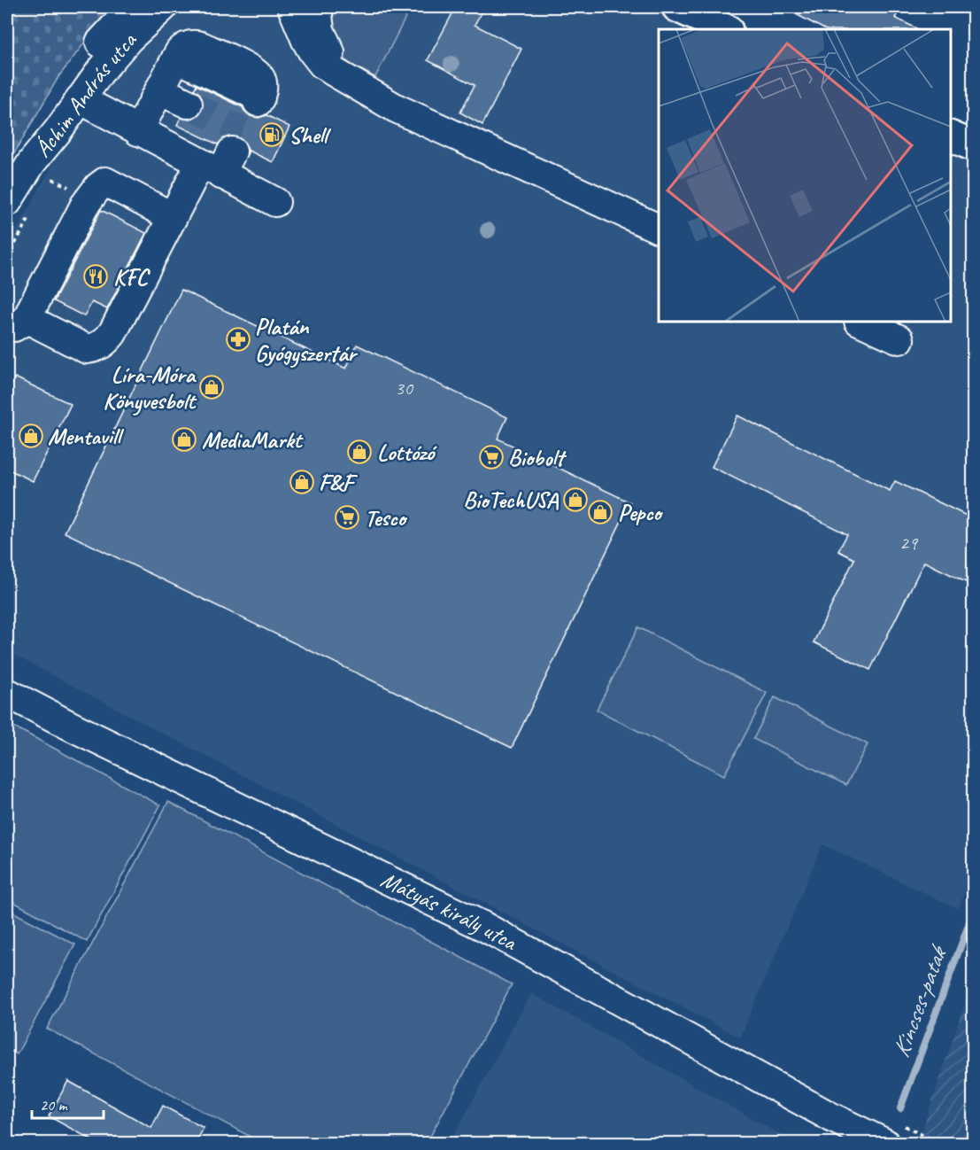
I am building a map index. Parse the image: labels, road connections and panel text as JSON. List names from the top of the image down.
{
  "streets": {
    "street": ["Áchim András utca", "Mátyás király utca"]
  },
  "water": ["Kincses-patak"],
  "places": {
    "fuel station": ["Shell"],
    "restaurant": ["KFC"],
    "pharmacy": ["Platán Gyógyszertár"],
    "shop": [
      "Líra-Móra Könyvesbolt",
      "Mentavill",
      "MediaMarkt",
      "Lottózó",
      "F&F",
      "BioTechUSA",
      "Pepco"
    ],
    "supermarket": ["Biobolt", "Tesco"]
  },
  "house_numbers": ["30", "29"],
  "scale_bar": "20 m"
}
